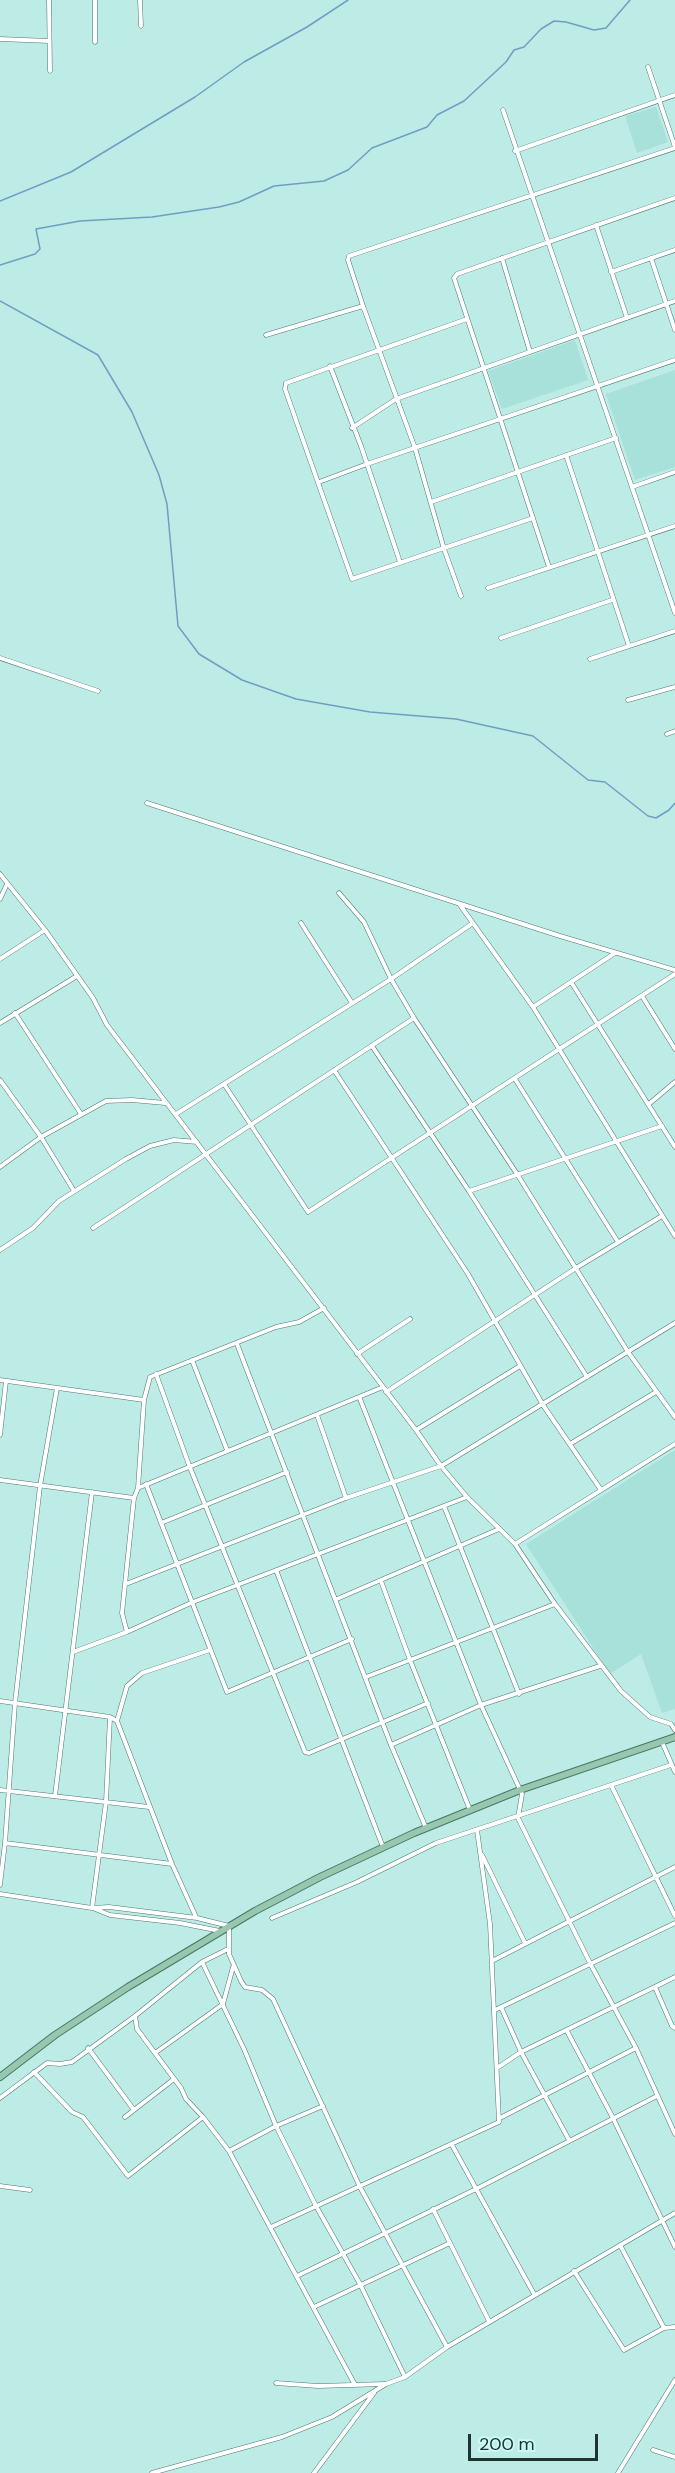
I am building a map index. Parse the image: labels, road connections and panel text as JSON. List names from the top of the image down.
{
  "scale_bar": "200 m"
}
